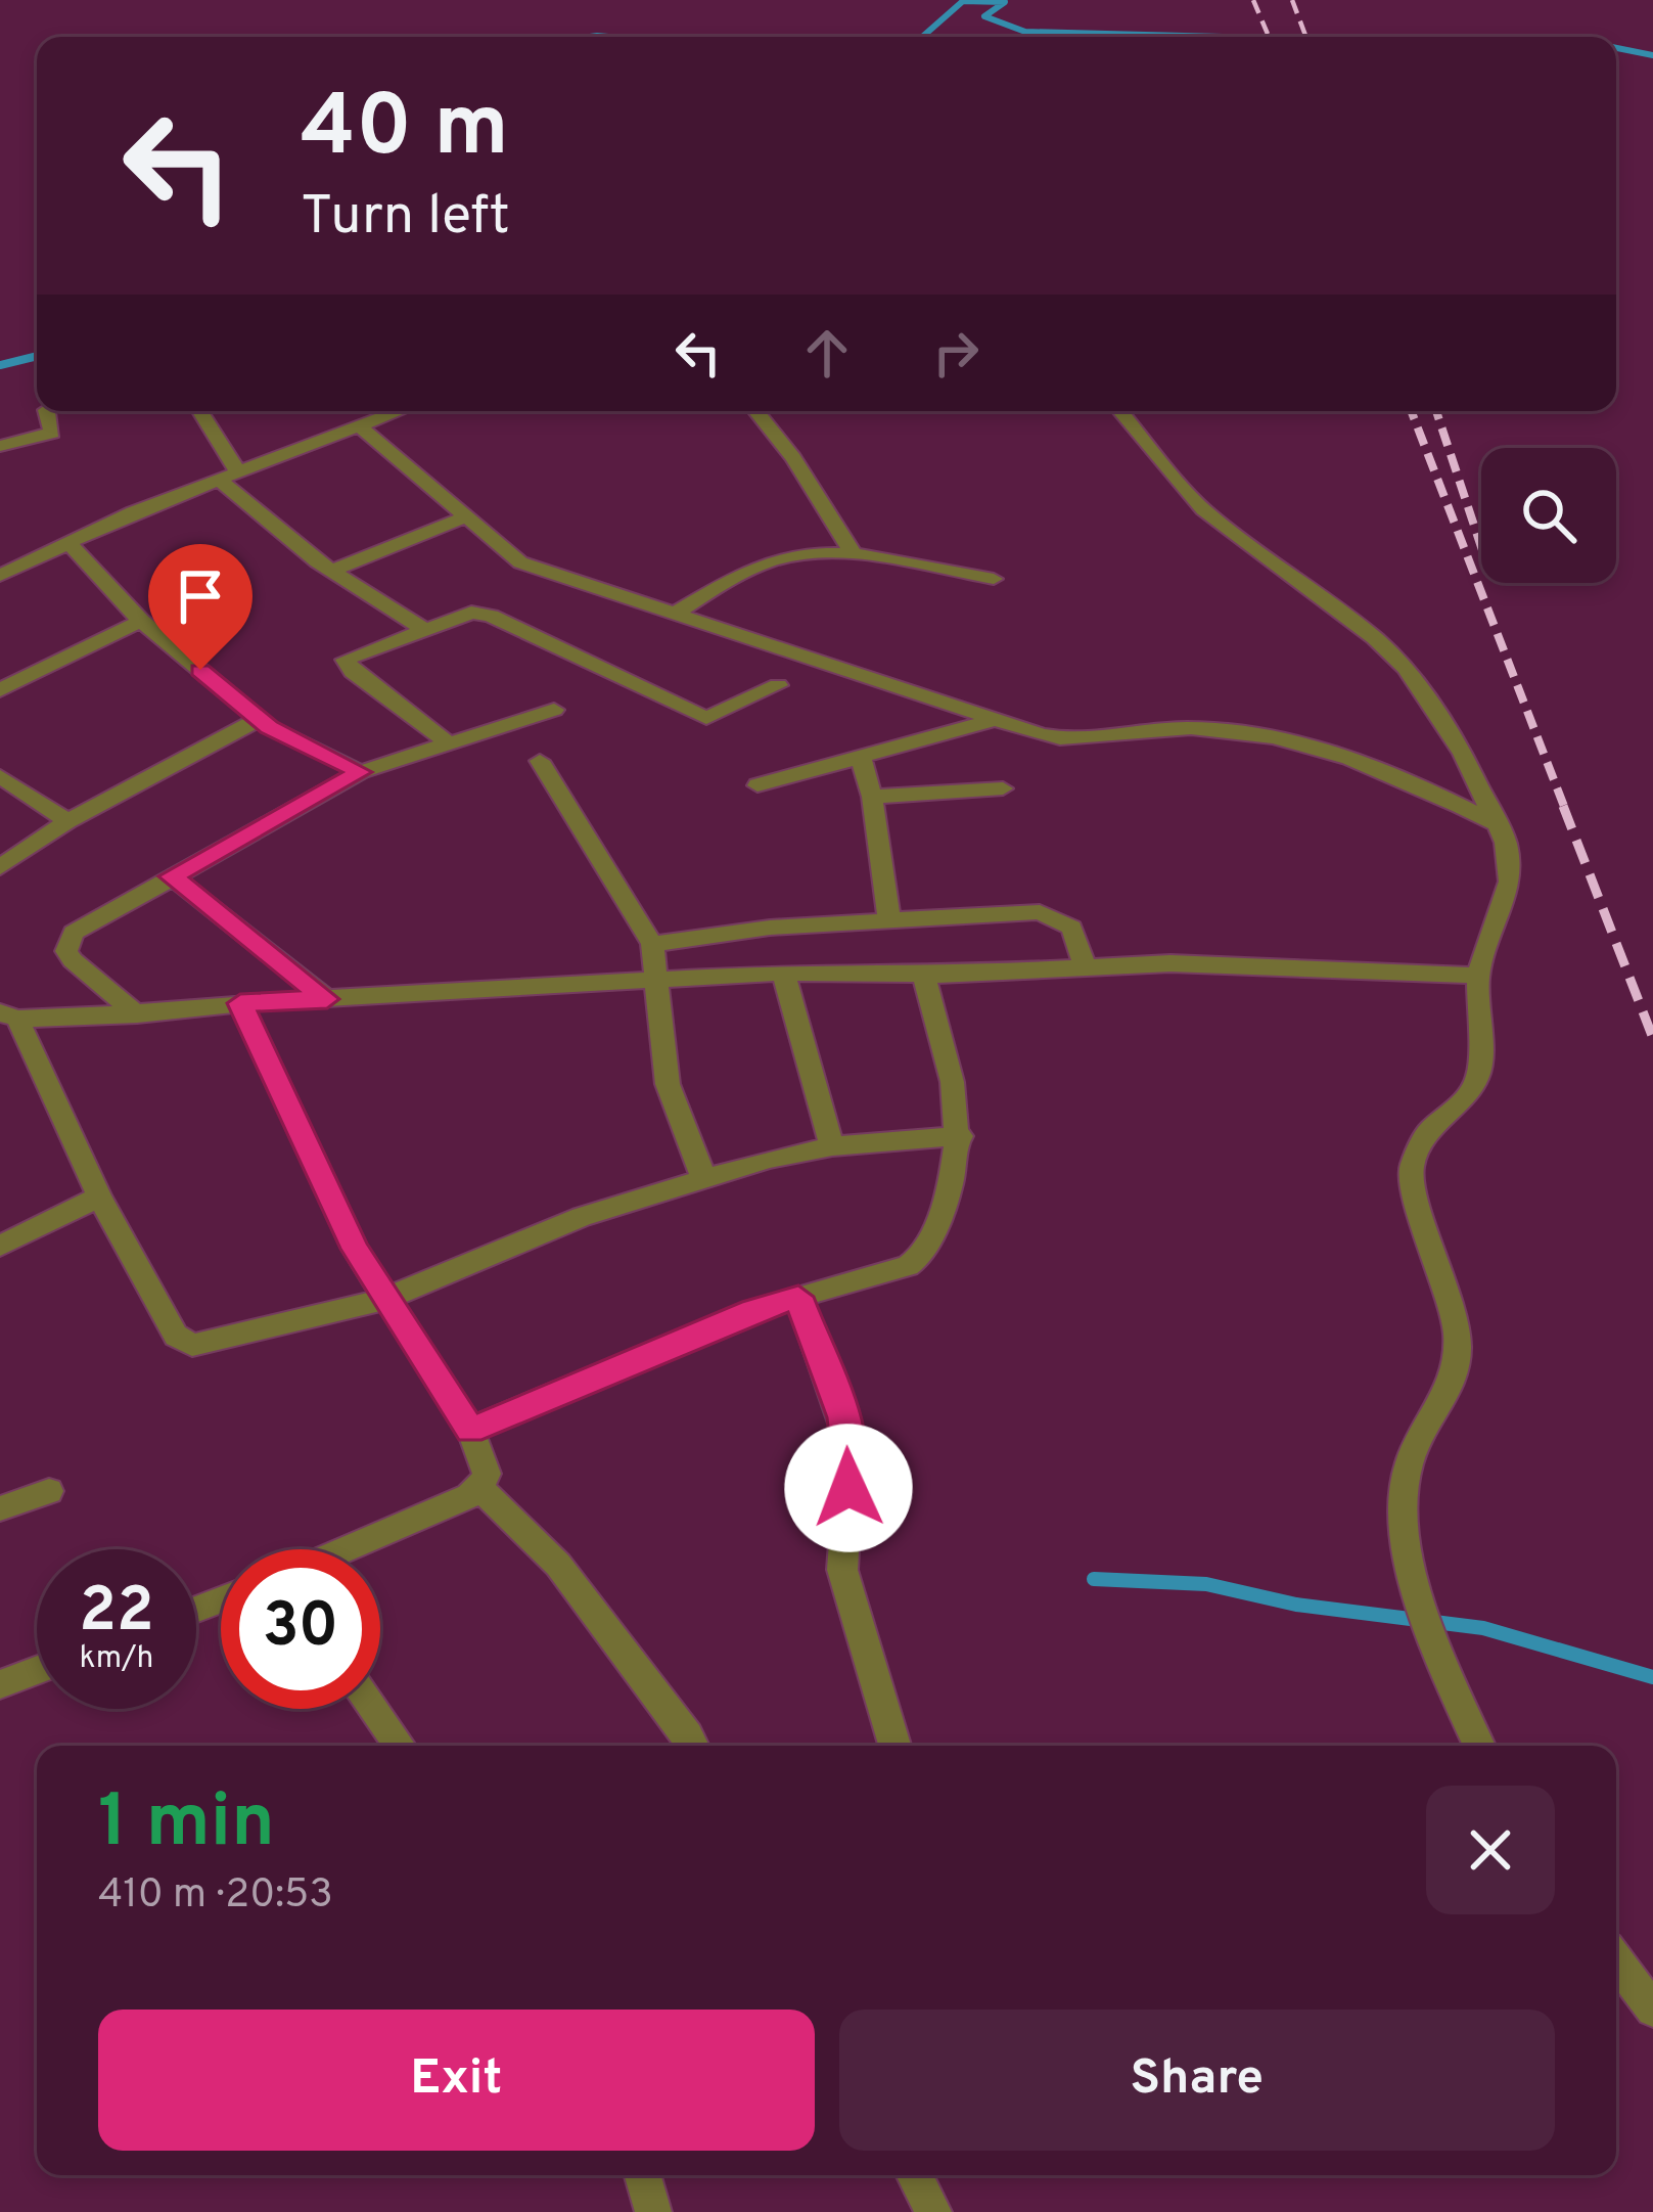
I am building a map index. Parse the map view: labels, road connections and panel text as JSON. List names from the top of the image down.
{
  "page": {
    "turn": ["40 m", "Turn left"],
    "speed": "22 km/h",
    "limit": "30",
    "heading": ["1 min", "410 m · 20:53"],
    "buttons": ["Exit", "Share"]
  }
}
